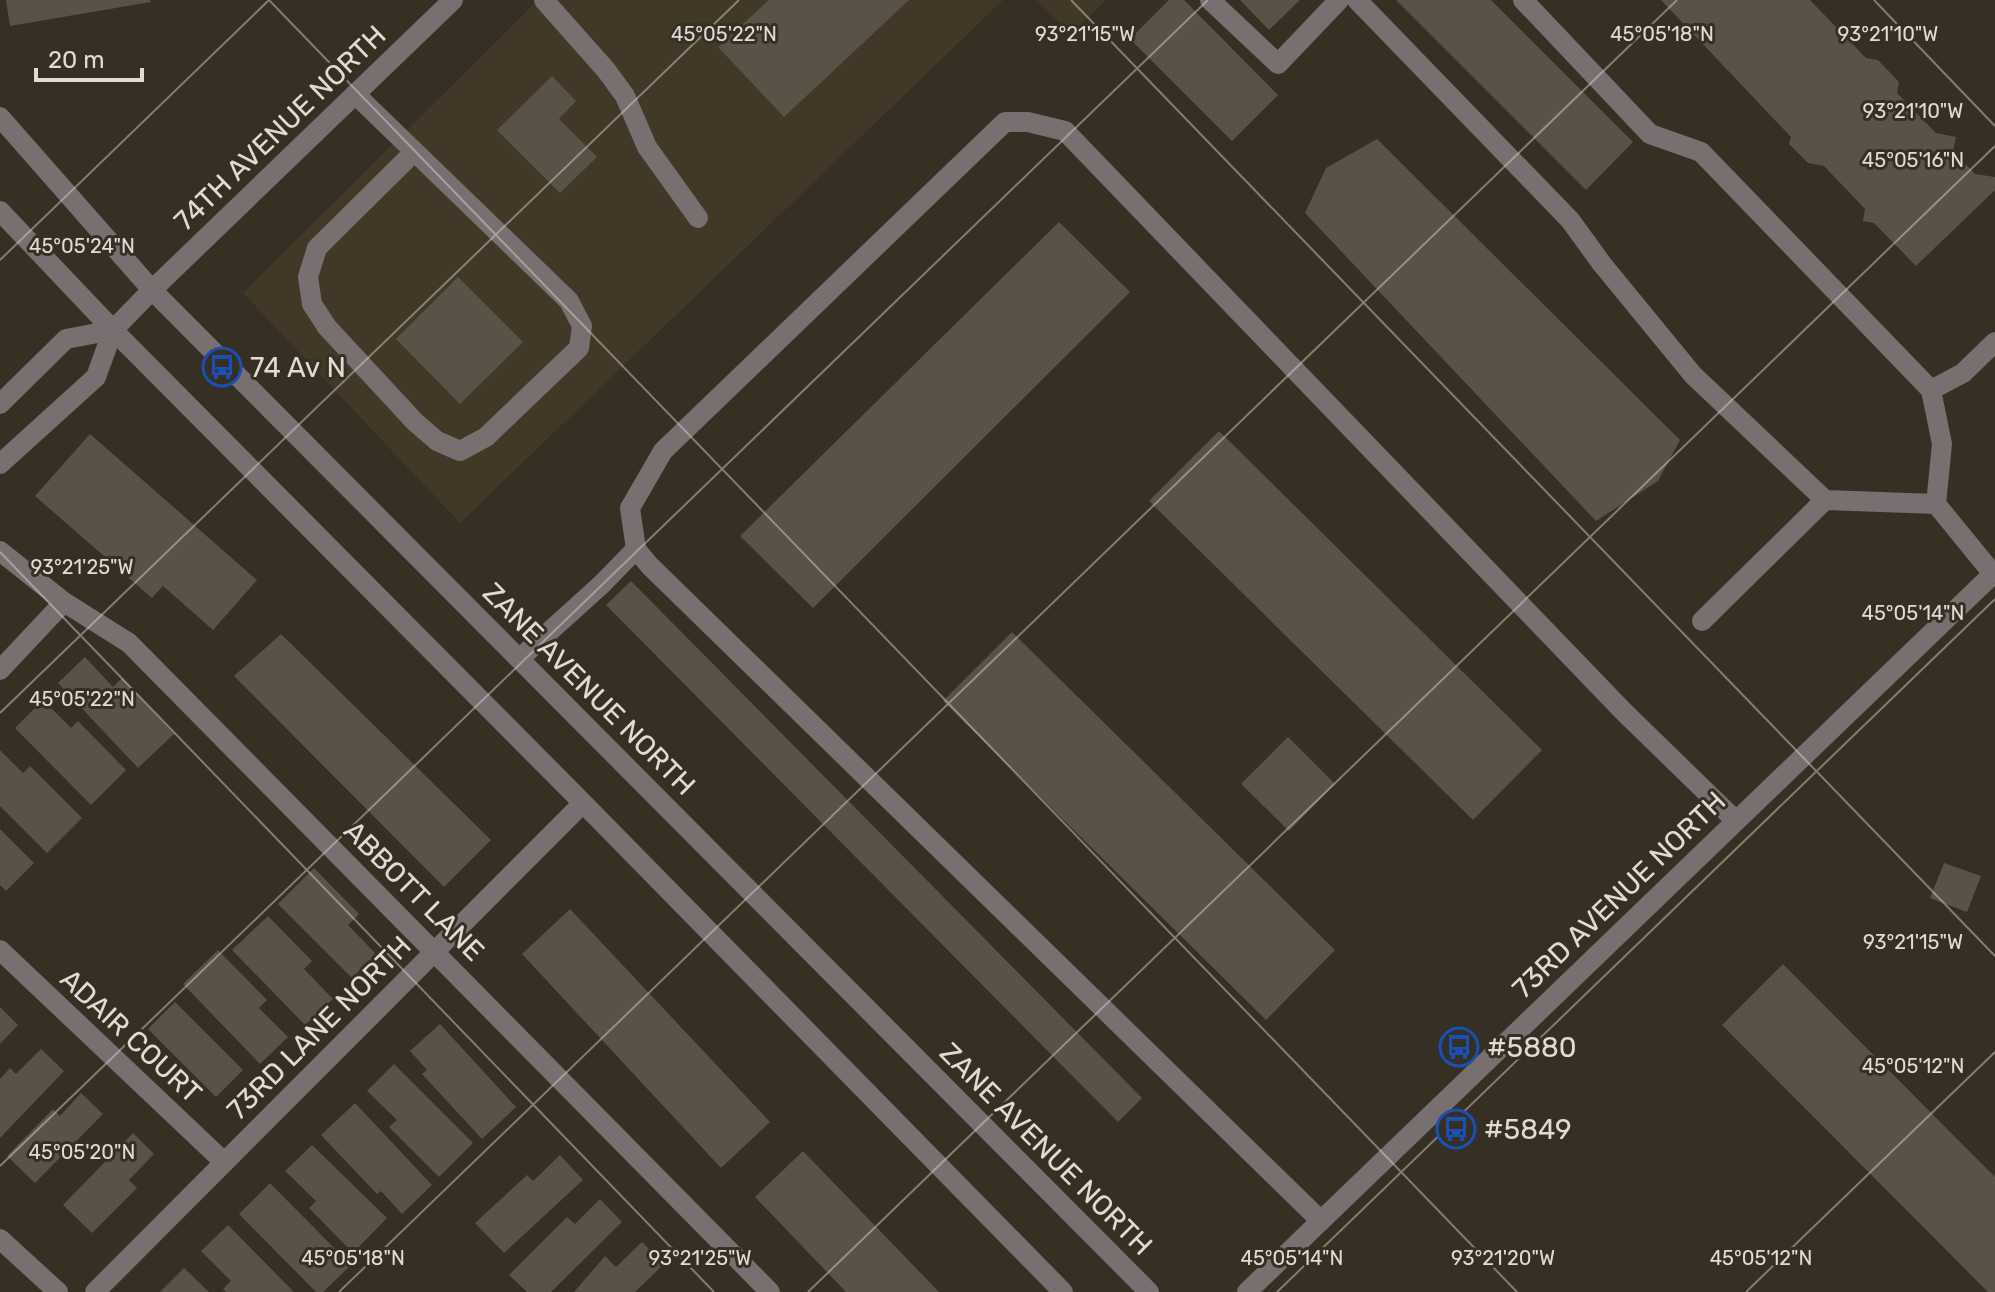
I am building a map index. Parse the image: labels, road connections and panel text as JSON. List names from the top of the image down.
{
  "streets": {
    "street": [
      "74TH AVENUE NORTH",
      "ZANE AVENUE NORTH",
      "ABBOTT LANE",
      "73RD AVENUE NORTH",
      "73RD LANE NORTH",
      "ADAIR COURT"
    ]
  },
  "crossings": [
    ["74TH AVENUE NORTH", "ZANE AVENUE NORTH"],
    ["ABBOTT LANE", "73RD LANE NORTH"],
    ["73RD LANE NORTH", "ADAIR COURT"]
  ],
  "places": {
    "bus stop": ["74 Av N", "#5880", "#5849"]
  },
  "scale_bar": "20 m",
  "coordinates": [
    "45°05'22\"N",
    "45°05'18\"N",
    "93°21'10\"W",
    "93°21'15\"W",
    "45°05'16\"N",
    "45°05'24\"N",
    "93°21'25\"W",
    "45°05'14\"N",
    "45°05'12\"N",
    "45°05'20\"N",
    "93°21'20\"W"
  ]
}
